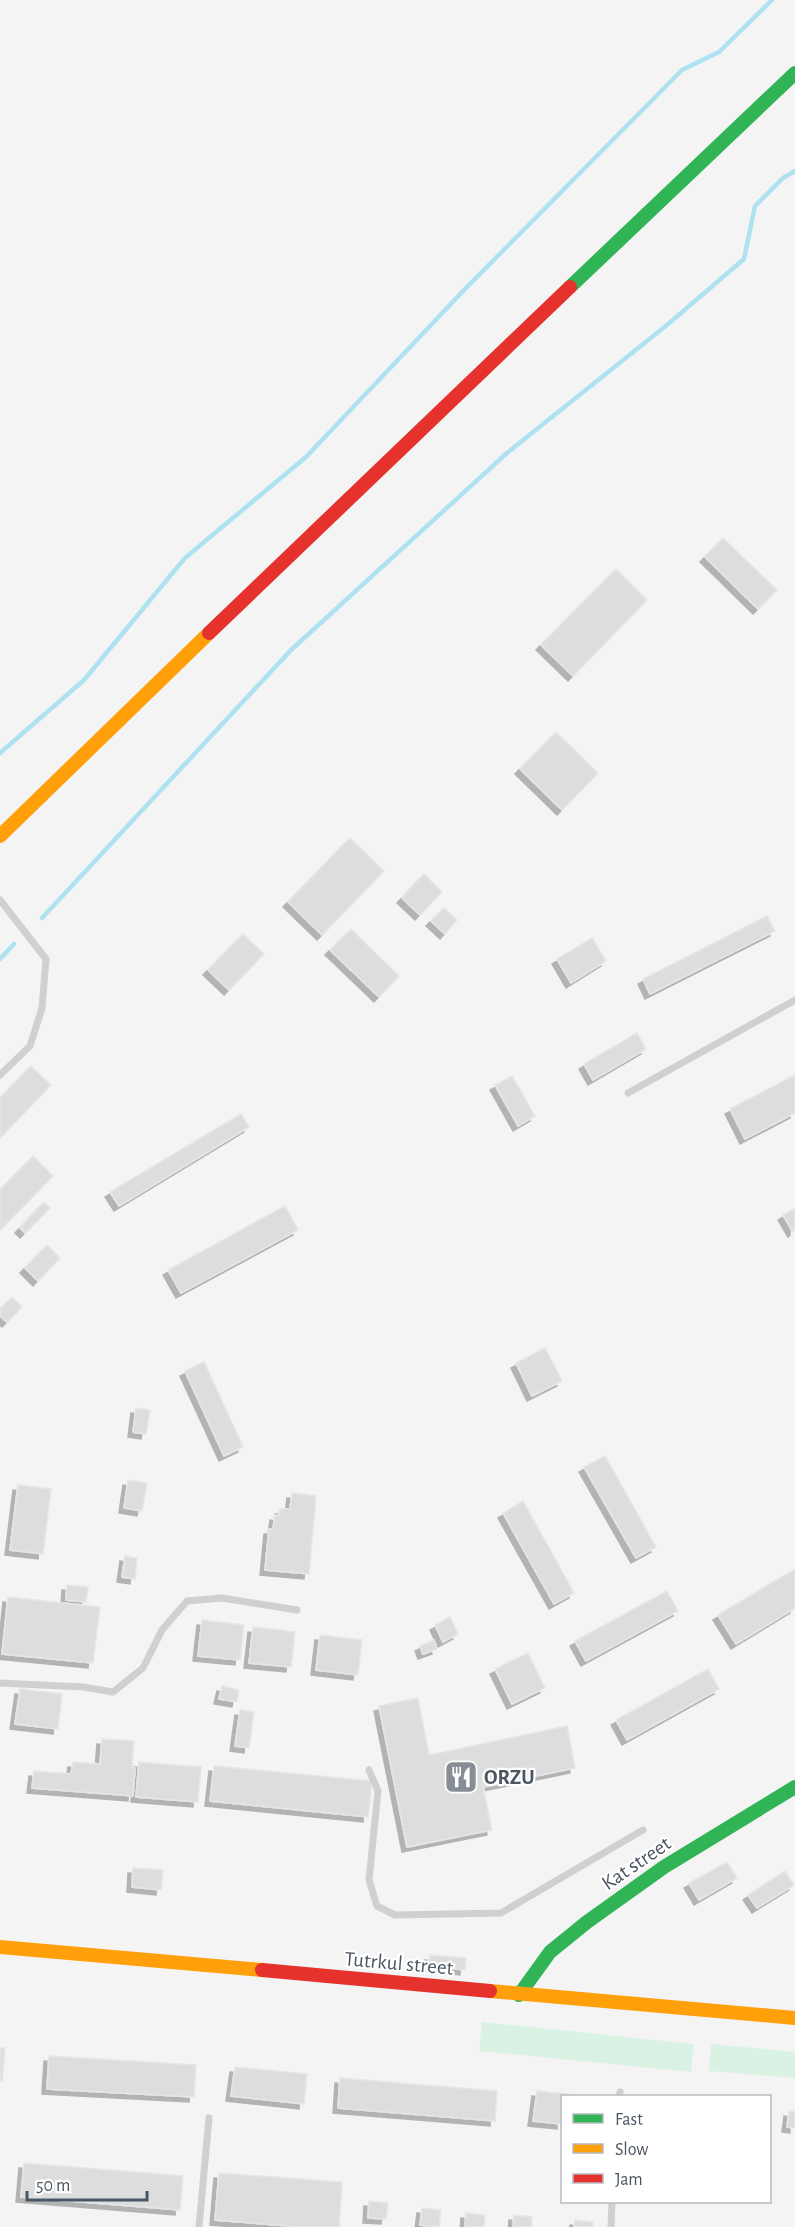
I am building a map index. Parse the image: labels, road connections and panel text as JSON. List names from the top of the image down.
{
  "streets": {
    "main road": ["Kat street", "Tutrkul street"]
  },
  "crossings": [
    ["Kat street", "Tutrkul street"]
  ],
  "places": {
    "restaurant": ["ORZU"]
  },
  "legend": ["Fast", "Slow", "Jam"],
  "scale_bar": "50 m"
}
